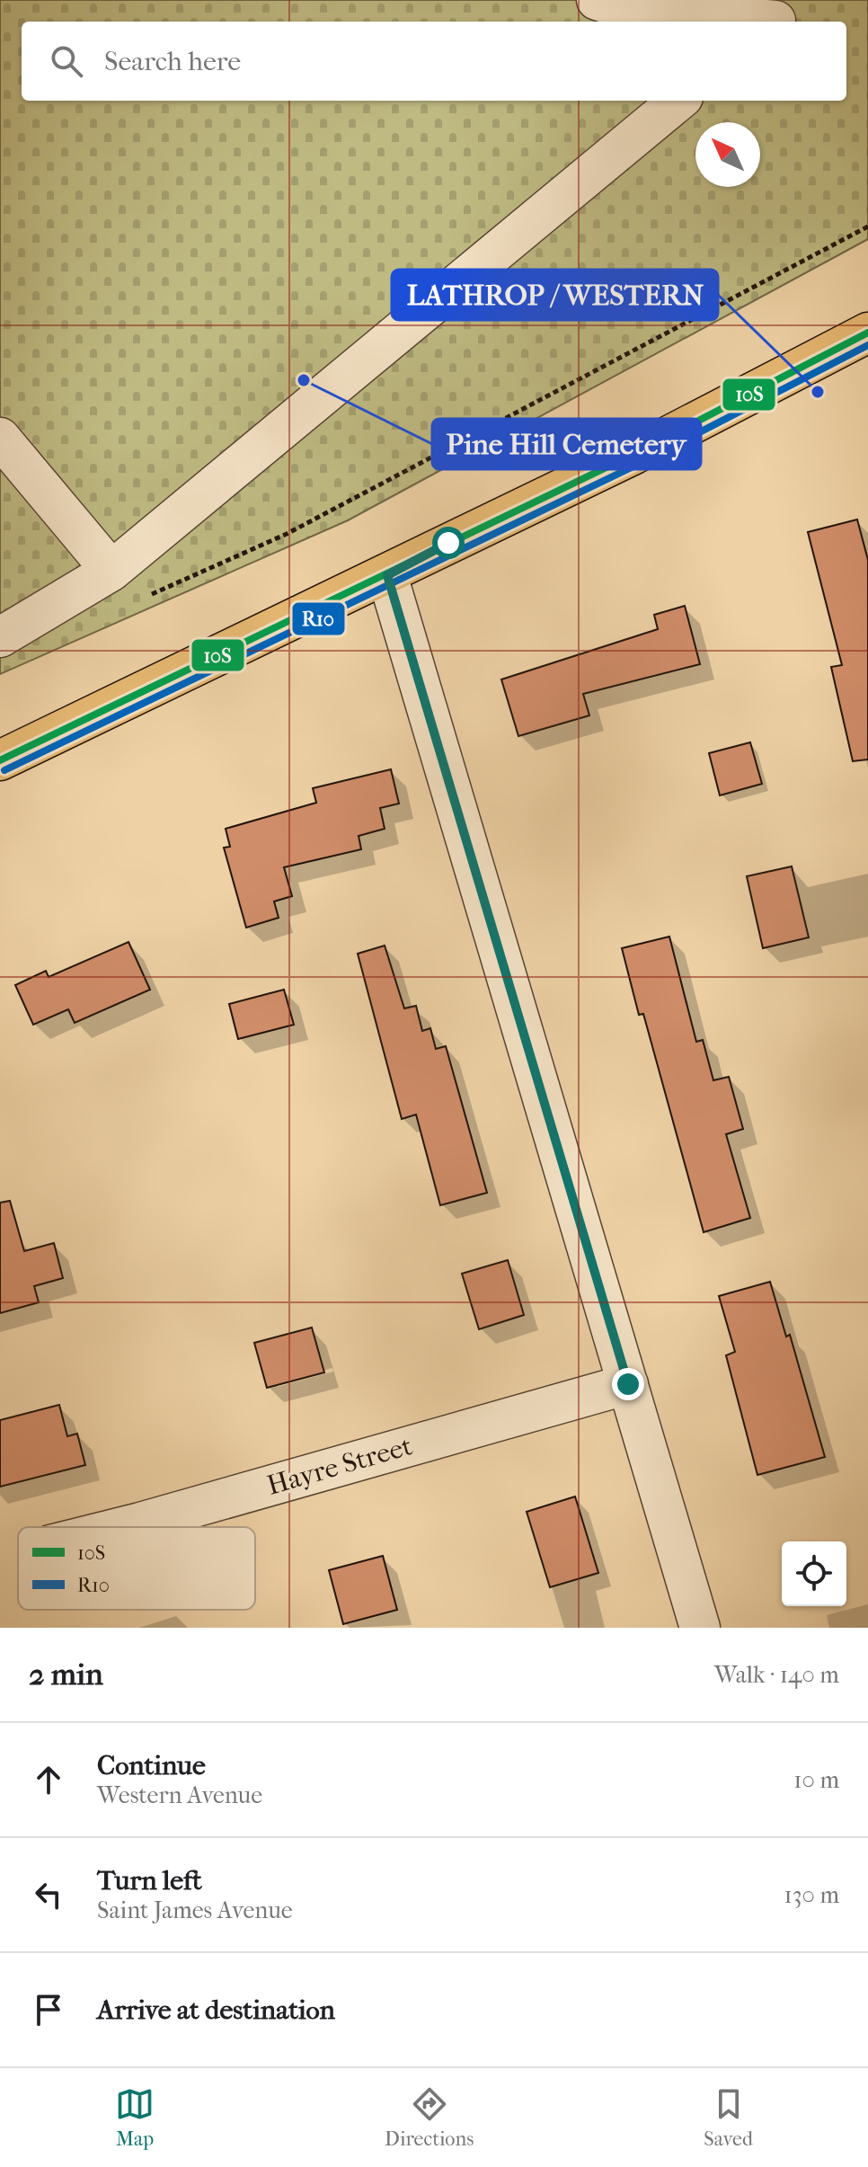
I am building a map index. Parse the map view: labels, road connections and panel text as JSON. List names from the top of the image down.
{
  "streets": {
    "street": ["Hayre Street"]
  },
  "places": ["Pine Hill Cemetery", "LATHROP / WESTERN"],
  "lines": ["transit line 10S", "transit line R10"],
  "legend": ["10S", "R10"],
  "north": "top left",
  "page": {
    "search": "Search here",
    "heading": ["2 min", "Walk · 140 m"],
    "list": [
      ["Continue", "Western Avenue", "10 m"],
      ["Turn left", "Saint James Avenue", "130 m"],
      "Arrive at destination"
    ],
    "nav": ["Map", "Directions", "Saved"]
  }
}
